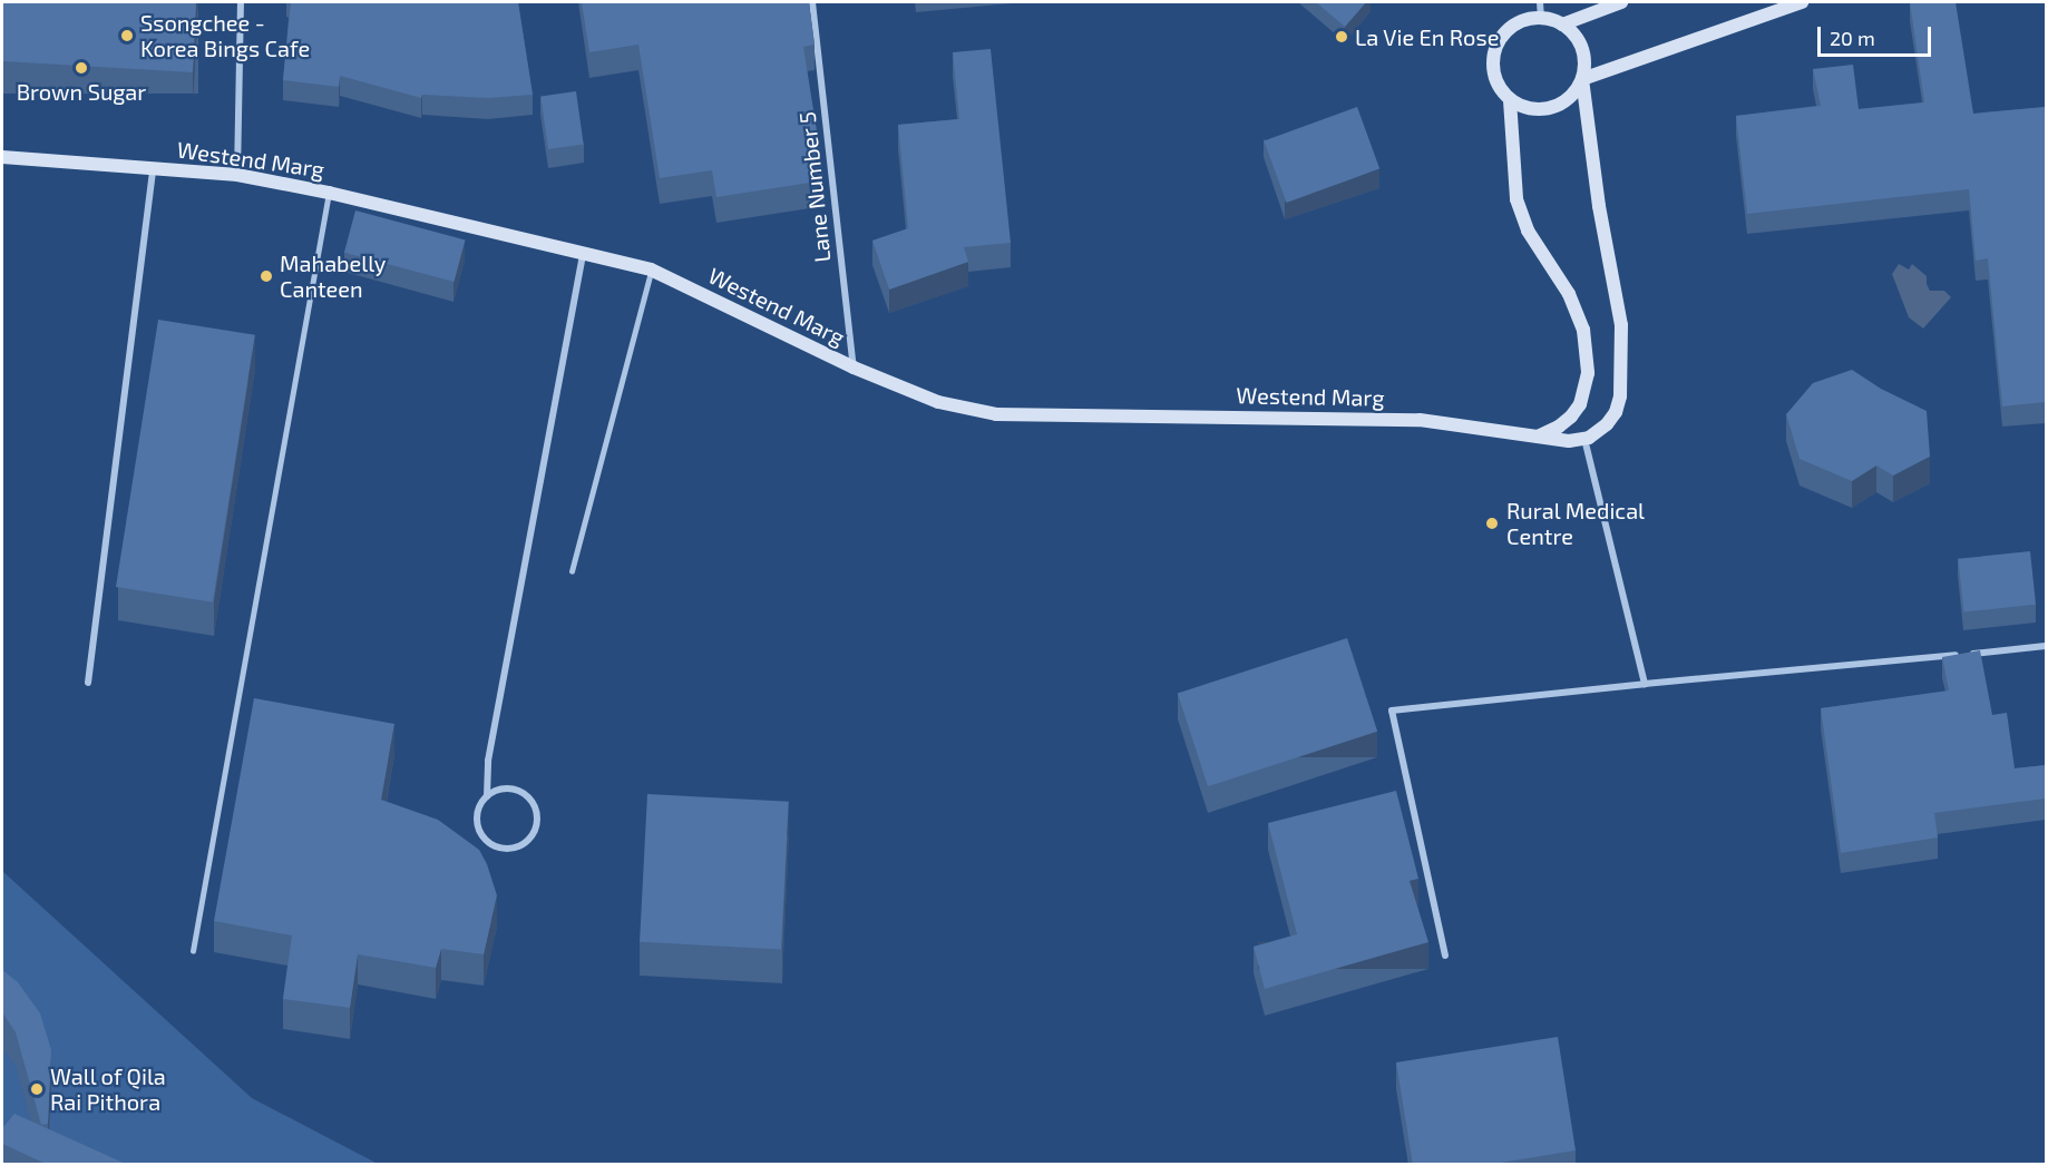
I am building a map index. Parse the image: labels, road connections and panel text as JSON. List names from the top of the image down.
{
  "streets": {
    "street": ["Westend Marg", "Lane Number 5"]
  },
  "crossings": [
    ["Westend Marg", "Lane Number 5"]
  ],
  "places": [
    "Ssongchee - Korea Bings Cafe",
    "La Vie En Rose",
    "Brown Sugar",
    "Mahabelly Canteen",
    "Rural Medical Centre",
    "Wall of Qila Rai Pithora"
  ],
  "scale_bar": "20 m"
}
